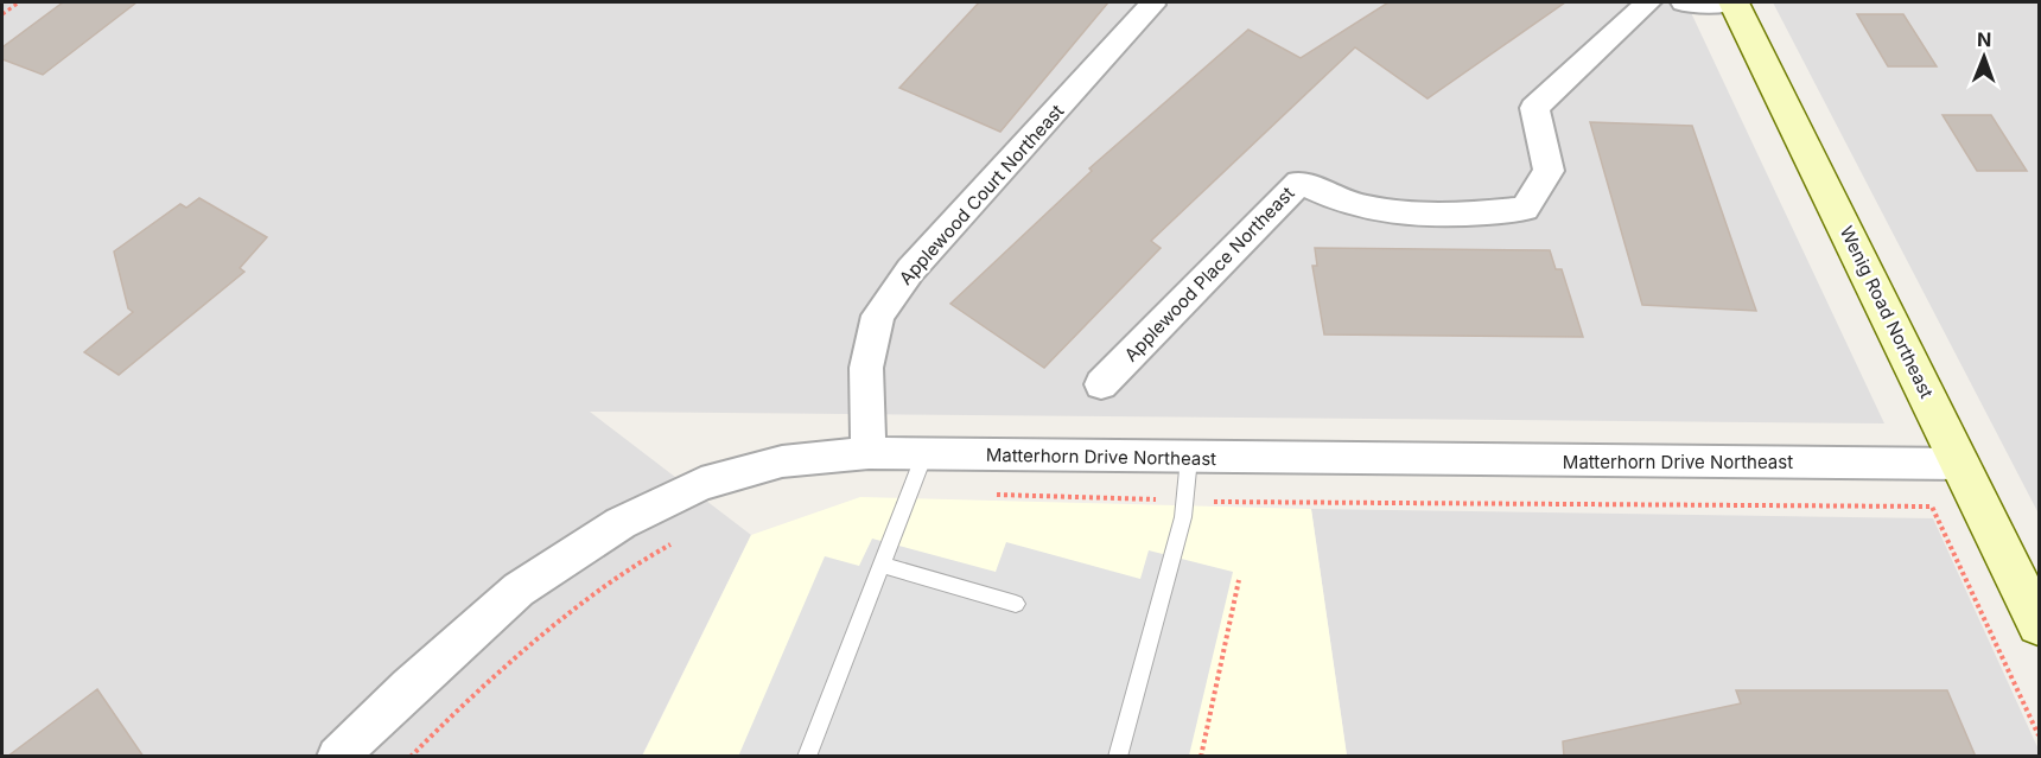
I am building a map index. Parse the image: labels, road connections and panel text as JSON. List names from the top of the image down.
{
  "streets": {
    "street": [
      "Applewood Court Northeast",
      "Applewood Place Northeast",
      "Wenig Road Northeast",
      "Matterhorn Drive Northeast"
    ]
  },
  "crossings": [
    ["Applewood Court Northeast", "Matterhorn Drive Northeast"],
    ["Wenig Road Northeast", "Matterhorn Drive Northeast"]
  ],
  "north": "top"
}
